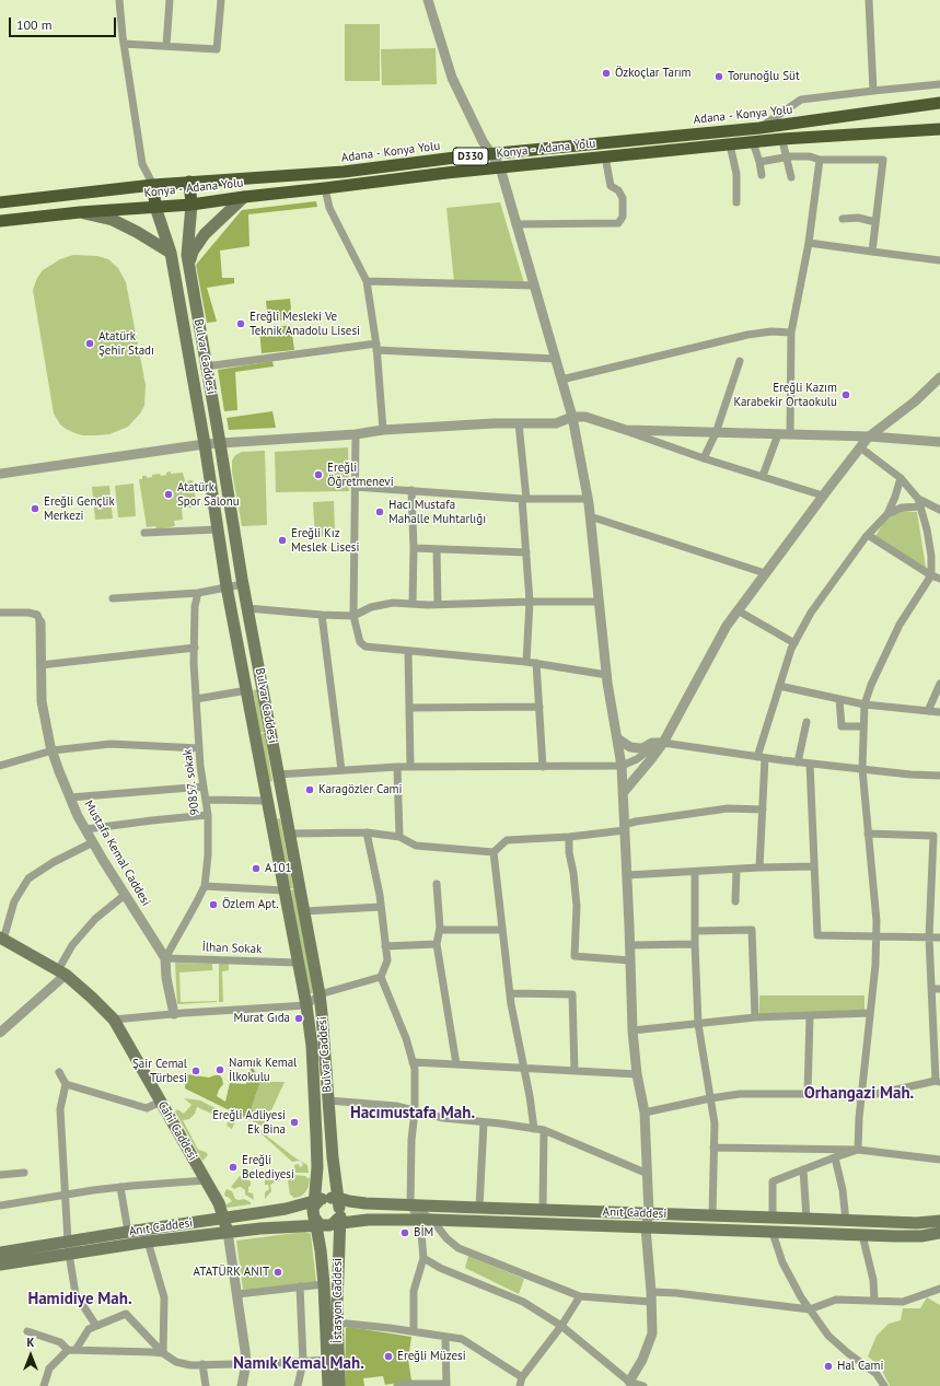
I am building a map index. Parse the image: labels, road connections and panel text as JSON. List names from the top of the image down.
{
  "streets": {
    "highway": ["Adana - Konya Yolu", "Konya - Adana Yolu", "D330"],
    "main road": [
      "Bulvar Caddesi",
      "Cahi Caddesi",
      "Anıt Caddesi",
      "İstasyon Caddesi"
    ],
    "street": ["90857. sokak", "Mustafa Kemal Caddesi", "İlhan Sokak"]
  },
  "crossings": [
    ["Konya - Adana Yolu", "Bulvar Caddesi"],
    ["Bulvar Caddesi", "Anıt Caddesi"],
    ["Bulvar Caddesi", "İstasyon Caddesi"],
    ["90857. sokak", "Mustafa Kemal Caddesi"],
    ["90857. sokak", "İlhan Sokak"],
    ["Mustafa Kemal Caddesi", "İlhan Sokak"],
    ["Cahi Caddesi", "Anıt Caddesi"],
    ["Anıt Caddesi", "İstasyon Caddesi"]
  ],
  "districts": [
    "Orhangazi Mah.",
    "Hacımustafa Mah.",
    "Hamidiye Mah.",
    "Namık Kemal Mah."
  ],
  "places": [
    "Özkoçlar Tarım",
    "Torunoğlu Süt",
    "Ereğli Mesleki Ve Teknik Anadolu Lisesi",
    "Atatürk Şehir Stadı",
    "Ereğli Kazım Karabekir Ortaokulu",
    "Ereğli Öğretmenevi",
    "Atatürk Spor Salonu",
    "Ereğli Gençlik Merkezi",
    "Hacı Mustafa Mahalle Muhtarlığı",
    "Ereğli Kız Meslek Lisesi",
    "Karagözler Cami",
    "A101",
    "Özlem Apt.",
    "Murat Gıda",
    "Namık Kemal İlkokulu",
    "Şair Cemal Türbesi",
    "Ereğli Adliyesi Ek Bina",
    "Ereğli Belediyesi",
    "BİM",
    "ATATÜRK ANIT",
    "Ereğli Müzesi",
    "Hal Cami"
  ],
  "scale_bar": "100 m",
  "north": "top"
}
